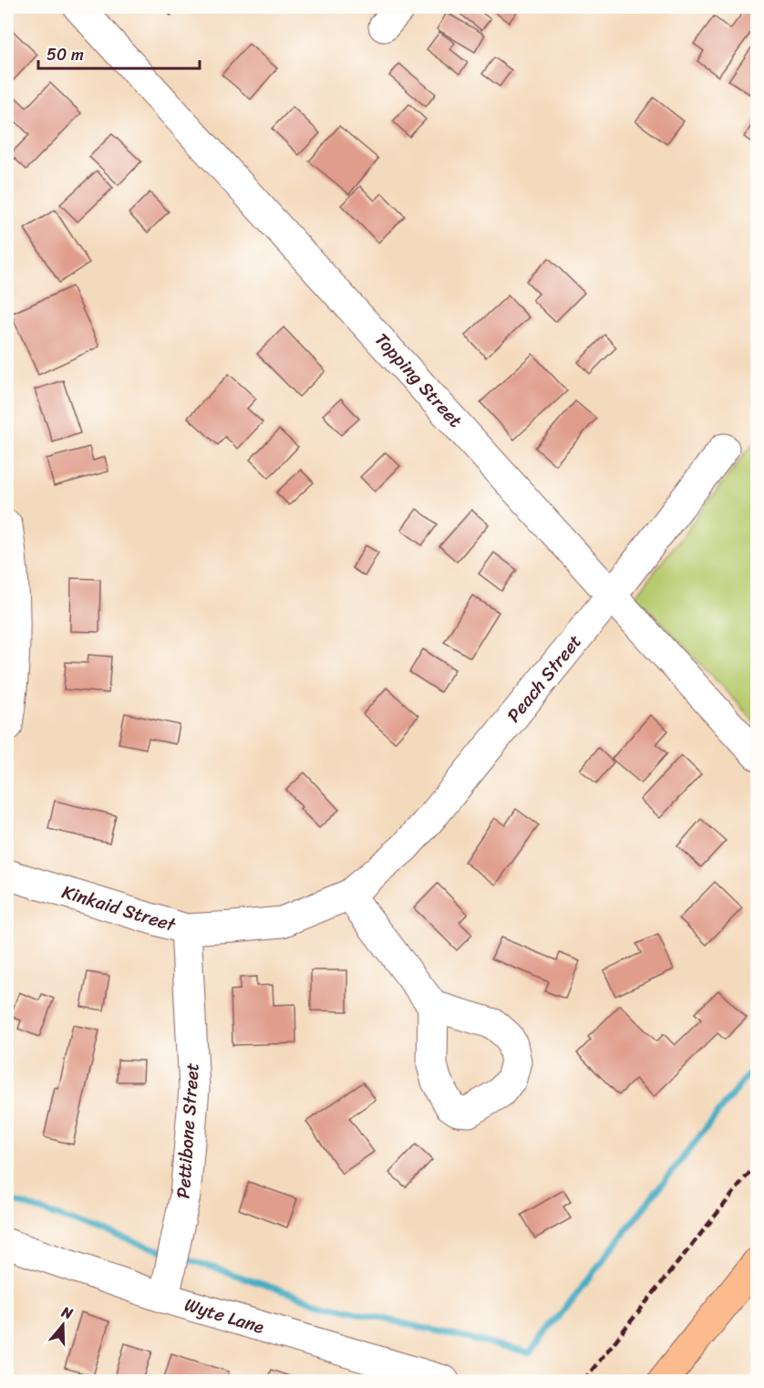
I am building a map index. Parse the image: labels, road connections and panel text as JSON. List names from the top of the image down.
{
  "streets": {
    "street": [
      "Topping Street",
      "Peach Street",
      "Kinkaid Street",
      "Pettibone Street",
      "Wyte Lane"
    ]
  },
  "crossings": [
    ["Topping Street", "Peach Street"],
    ["Peach Street", "Kinkaid Street"],
    ["Kinkaid Street", "Pettibone Street"],
    ["Pettibone Street", "Wyte Lane"]
  ],
  "scale_bar": "50 m",
  "north": "top"
}
